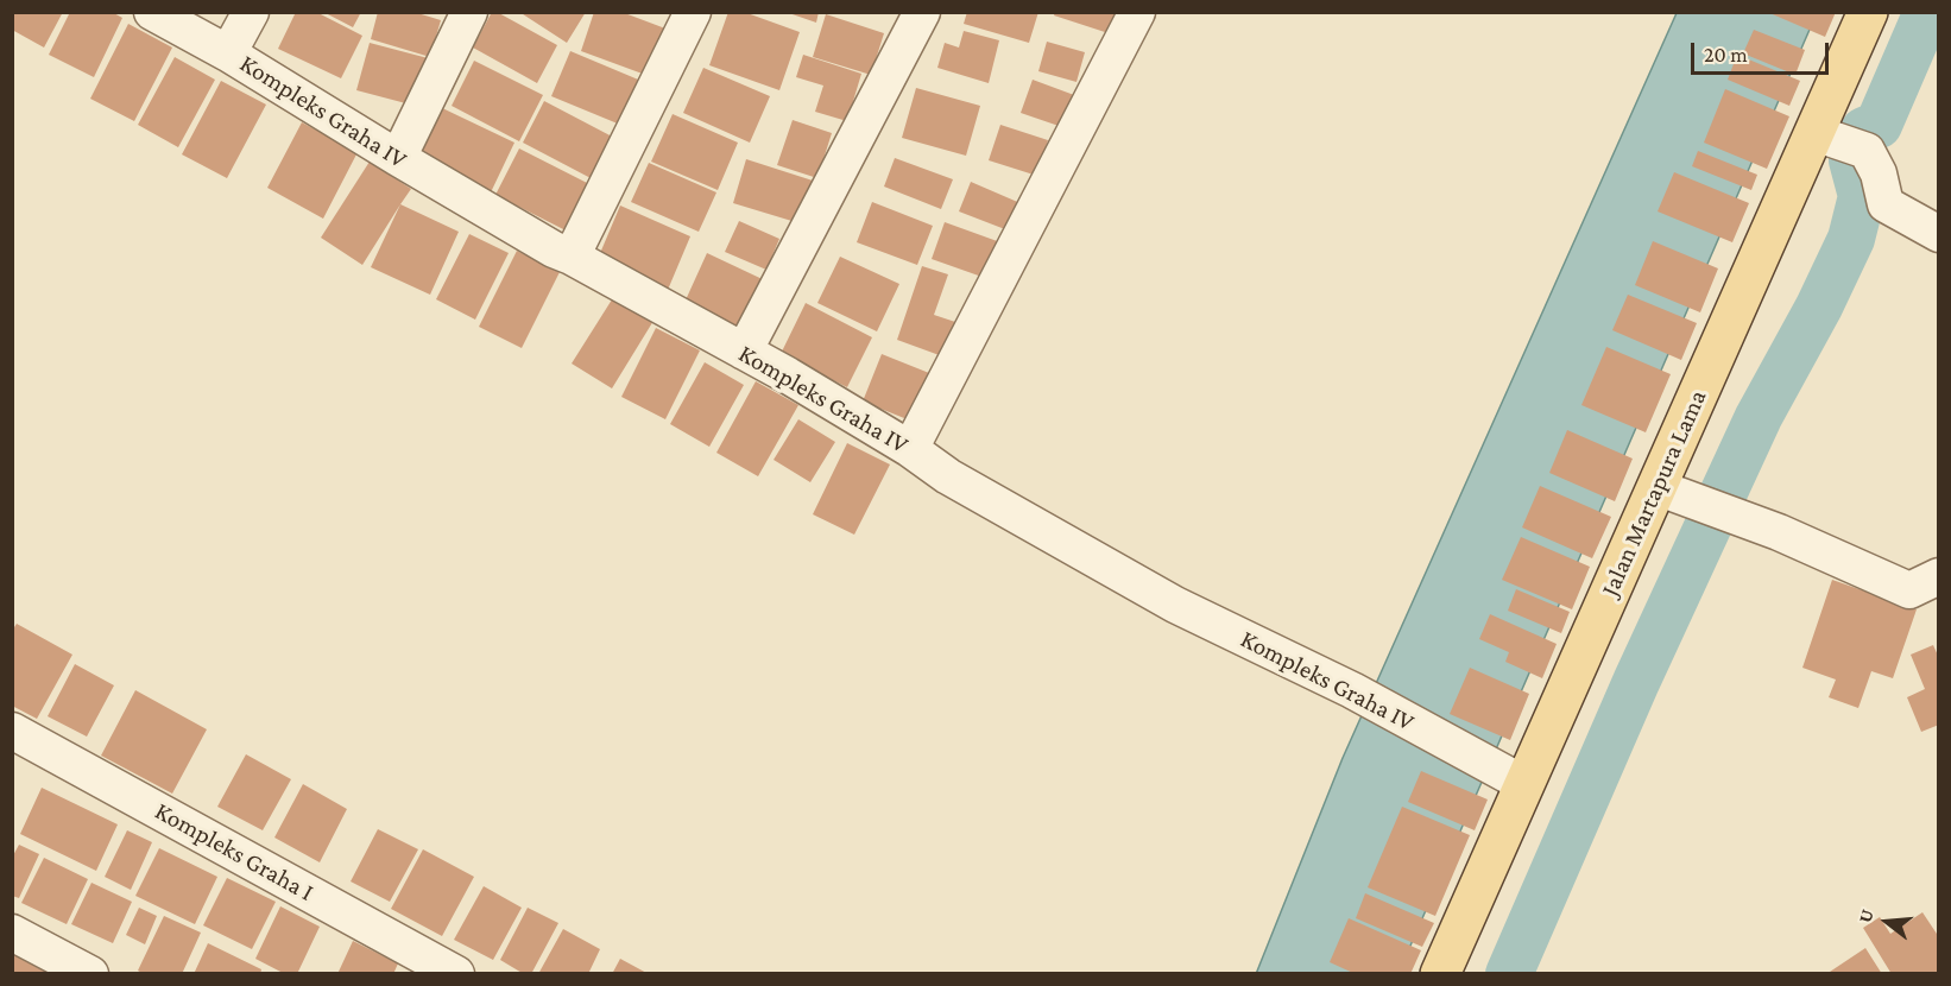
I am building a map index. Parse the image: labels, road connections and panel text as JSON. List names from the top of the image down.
{
  "streets": {
    "main road": ["Jalan Martapura Lama"],
    "street": ["Kompleks Graha IV", "Kompleks Graha I"]
  },
  "crossings": [
    ["Kompleks Graha IV", "Jalan Martapura Lama"]
  ],
  "scale_bar": "20 m",
  "north": "left"
}
